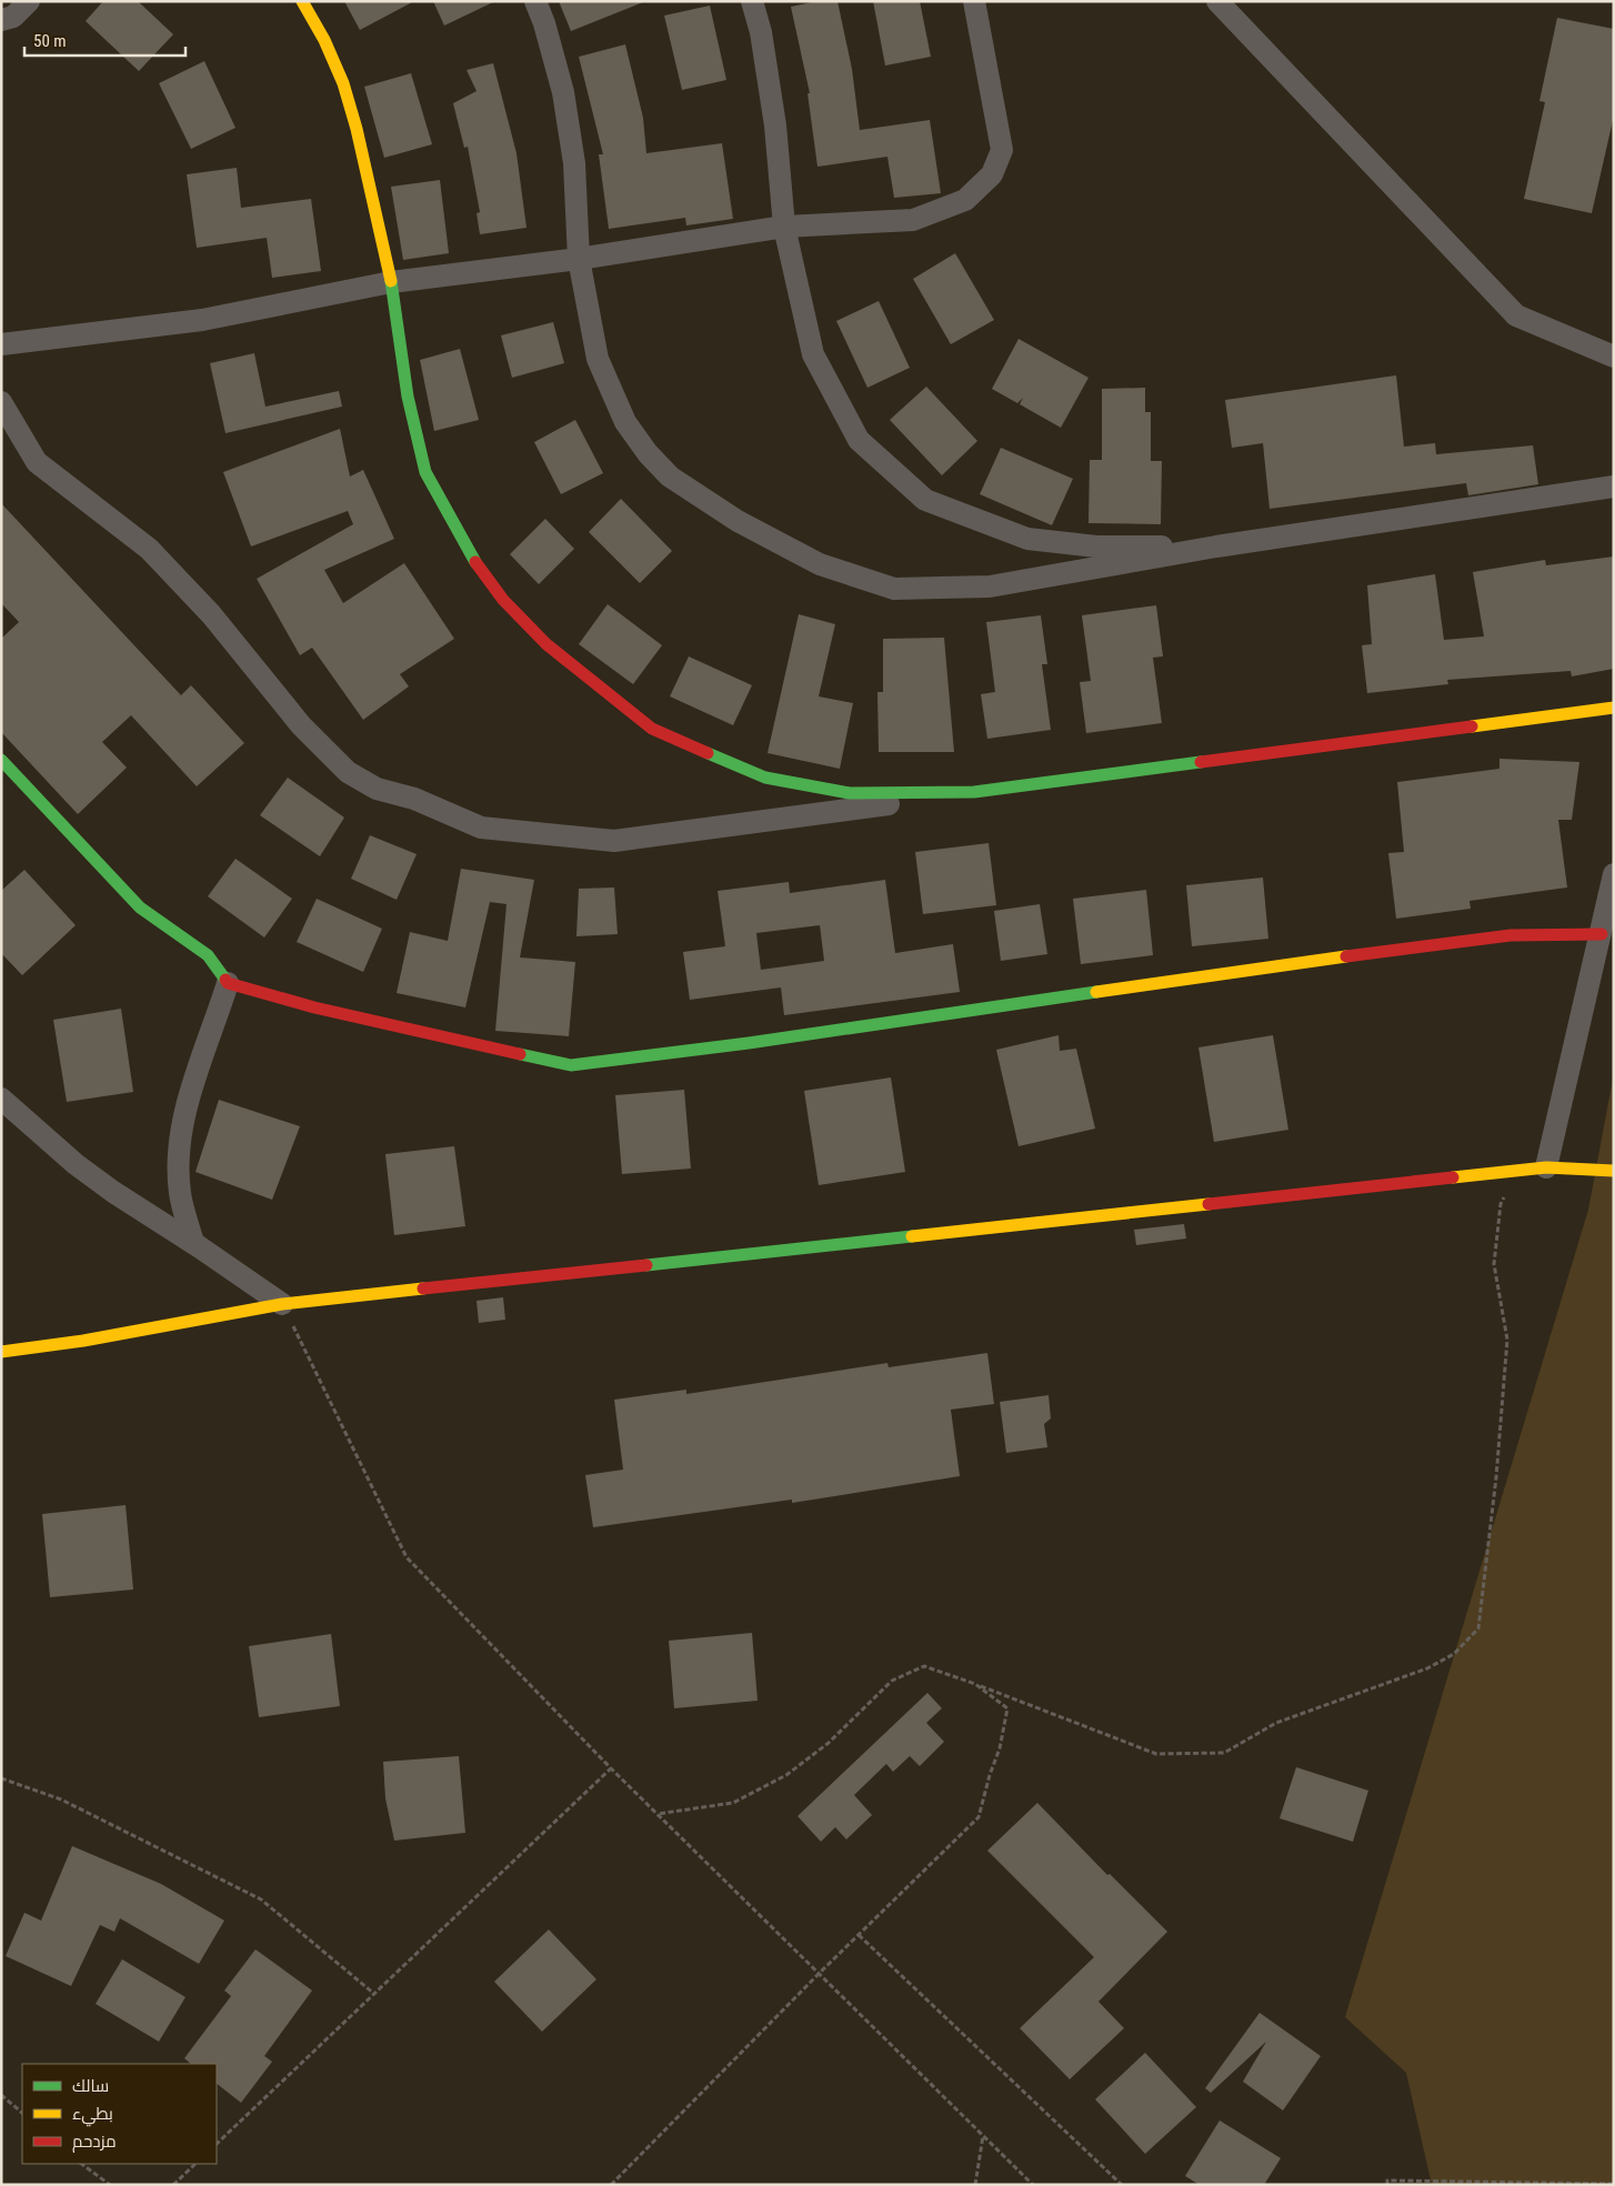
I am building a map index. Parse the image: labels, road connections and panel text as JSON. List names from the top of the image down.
{
  "legend": ["سالك", "بطيء", "مزدحم"],
  "scale_bar": "50 m"
}
